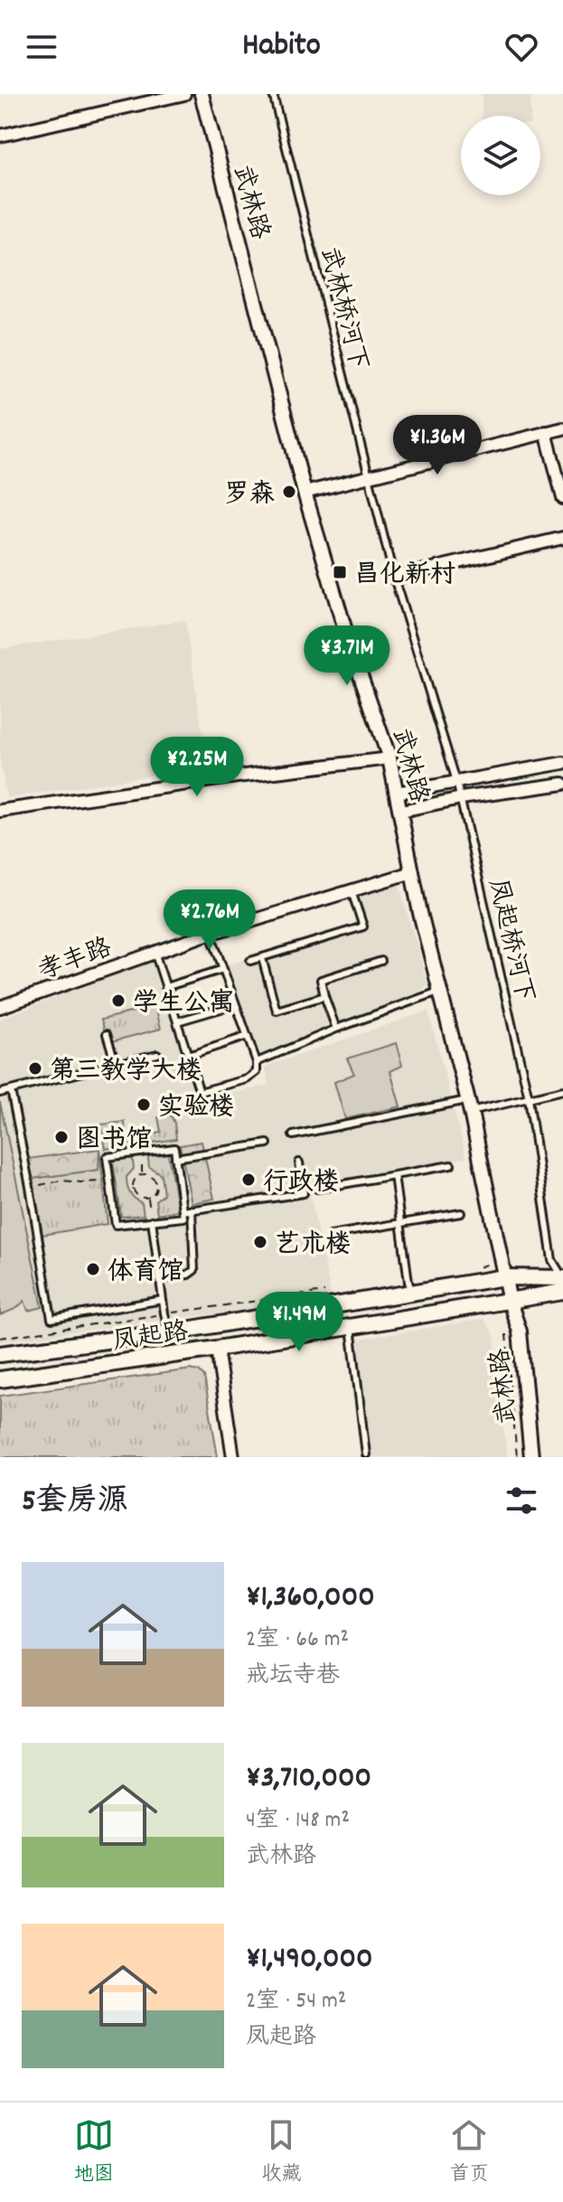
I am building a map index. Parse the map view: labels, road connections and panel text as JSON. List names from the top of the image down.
{
  "streets": {
    "main road": ["凤起路"],
    "street": ["武林路", "孝丰路"],
    "lane": ["武林桥河下", "凤起桥河下"]
  },
  "crossings": [
    ["武林路", "孝丰路"],
    ["武林路", "凤起路"],
    ["武林桥河下", "凤起桥河下"]
  ],
  "places": {
    "other": [
      "罗森",
      "学生公寓",
      "第三教学大楼",
      "实验楼",
      "图书馆",
      "行政楼",
      "艺术楼",
      "体育馆"
    ],
    "transit": ["昌化新村"]
  },
  "page": {
    "header": "Habito",
    "price": [
      "¥1.36M",
      "¥3.71M",
      "¥2.25M",
      "¥2.76M",
      "¥1.49M"
    ],
    "heading": "5套房源",
    "list": [
      {
        "name": "¥1,360,000",
        "note": "2室 · 66 m² · 戒坛寺巷"
      },
      {
        "name": "¥3,710,000",
        "note": "4室 · 148 m² · 武林路"
      },
      {
        "name": "¥1,490,000",
        "note": "2室 · 54 m² · 凤起路"
      }
    ],
    "tabs": ["地图", "收藏", "首页"]
  }
}
